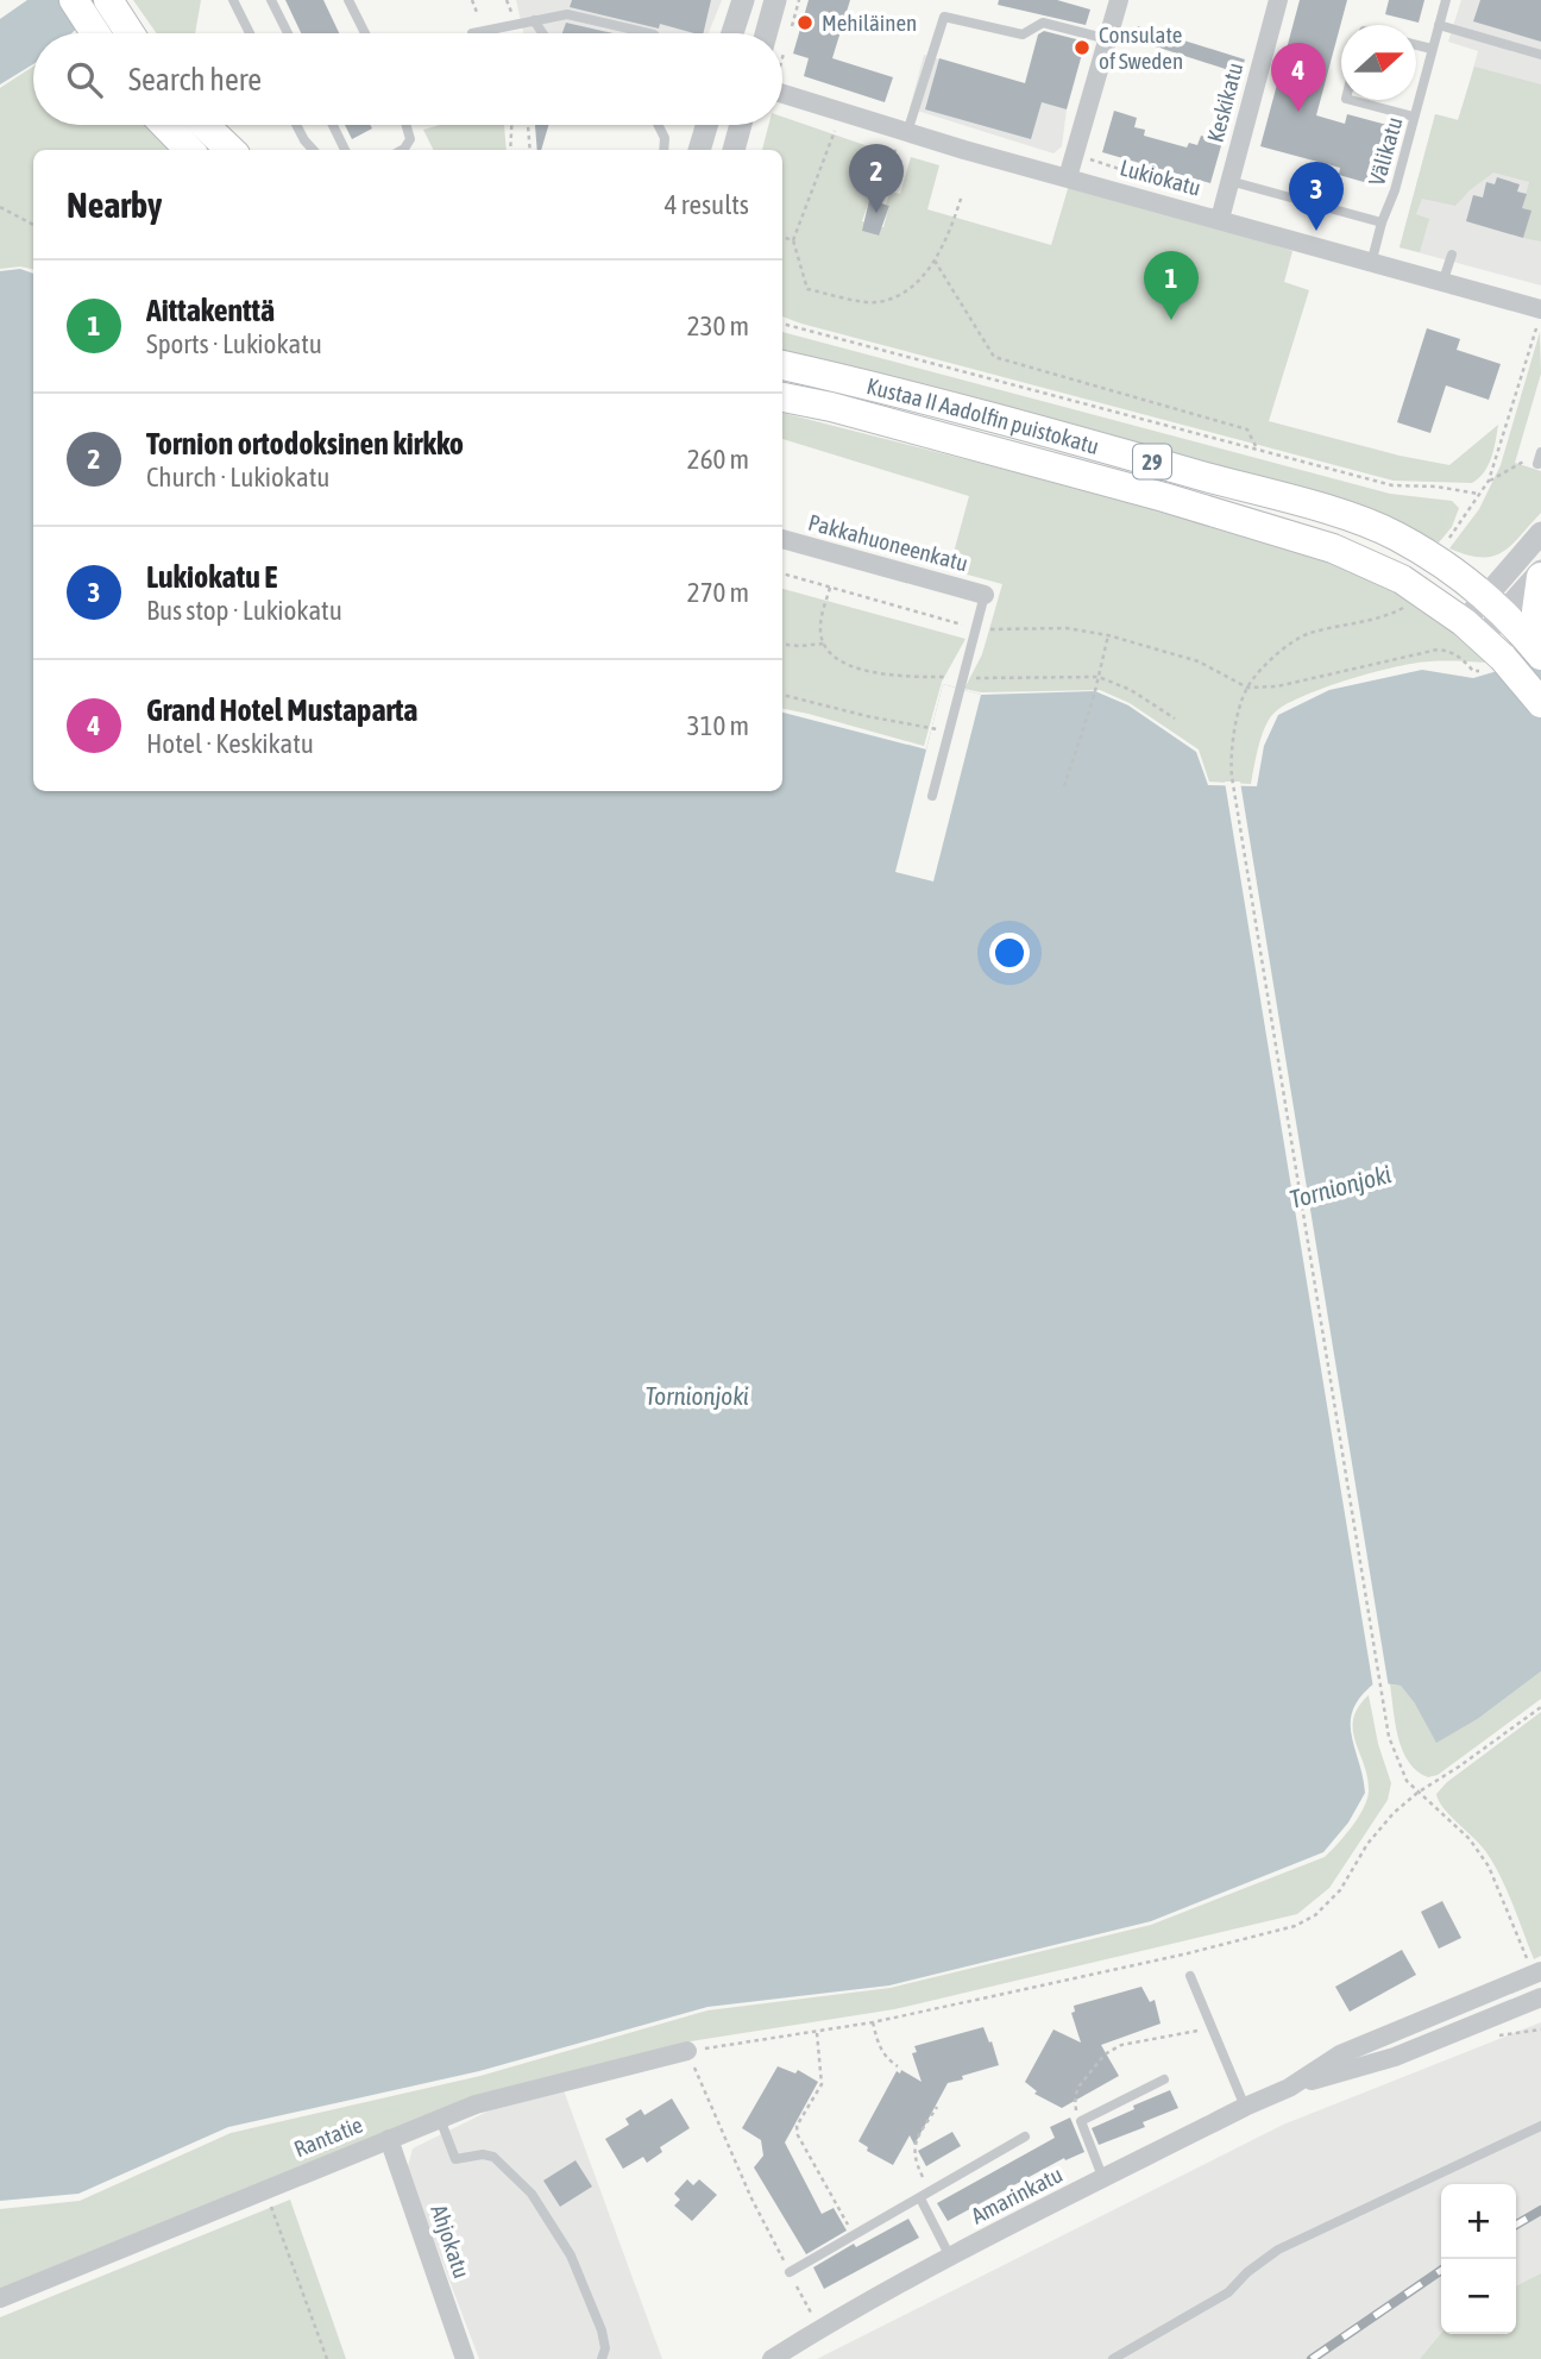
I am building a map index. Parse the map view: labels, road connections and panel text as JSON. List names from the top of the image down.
{
  "streets": {
    "highway": ["Kustaa II Aadolfin puistokatu", "29"],
    "street": [
      "Keskikatu",
      "Lukiokatu",
      "Pakkahuoneenkatu",
      "Rantatie",
      "Amarinkatu",
      "Ahjokatu"
    ],
    "lane": ["Välikatu"]
  },
  "crossings": [
    ["Keskikatu", "Lukiokatu"],
    ["Välikatu", "Lukiokatu"],
    ["Kustaa II Aadolfin puistokatu", "29"],
    ["Rantatie", "Ahjokatu"]
  ],
  "water": ["Tornionjoki"],
  "places": ["Mehiläinen", "Consulate of Sweden"],
  "north": "right",
  "page": {
    "search": "Search here",
    "pins": [
      "4",
      "2",
      "3",
      "1"
    ],
    "heading": ["Nearby", "4 results"],
    "list": [
      {
        "mark": "1",
        "name": "Aittakenttä",
        "note": "Sports · Lukiokatu",
        "value": "230 m"
      },
      {
        "mark": "2",
        "name": "Tornion ortodoksinen kirkko",
        "note": "Church · Lukiokatu",
        "value": "260 m"
      },
      {
        "mark": "3",
        "name": "Lukiokatu E",
        "note": "Bus stop · Lukiokatu",
        "value": "270 m"
      },
      {
        "mark": "4",
        "name": "Grand Hotel Mustaparta",
        "note": "Hotel · Keskikatu",
        "value": "310 m"
      }
    ],
    "map_buttons": ["+", "−"]
  }
}
